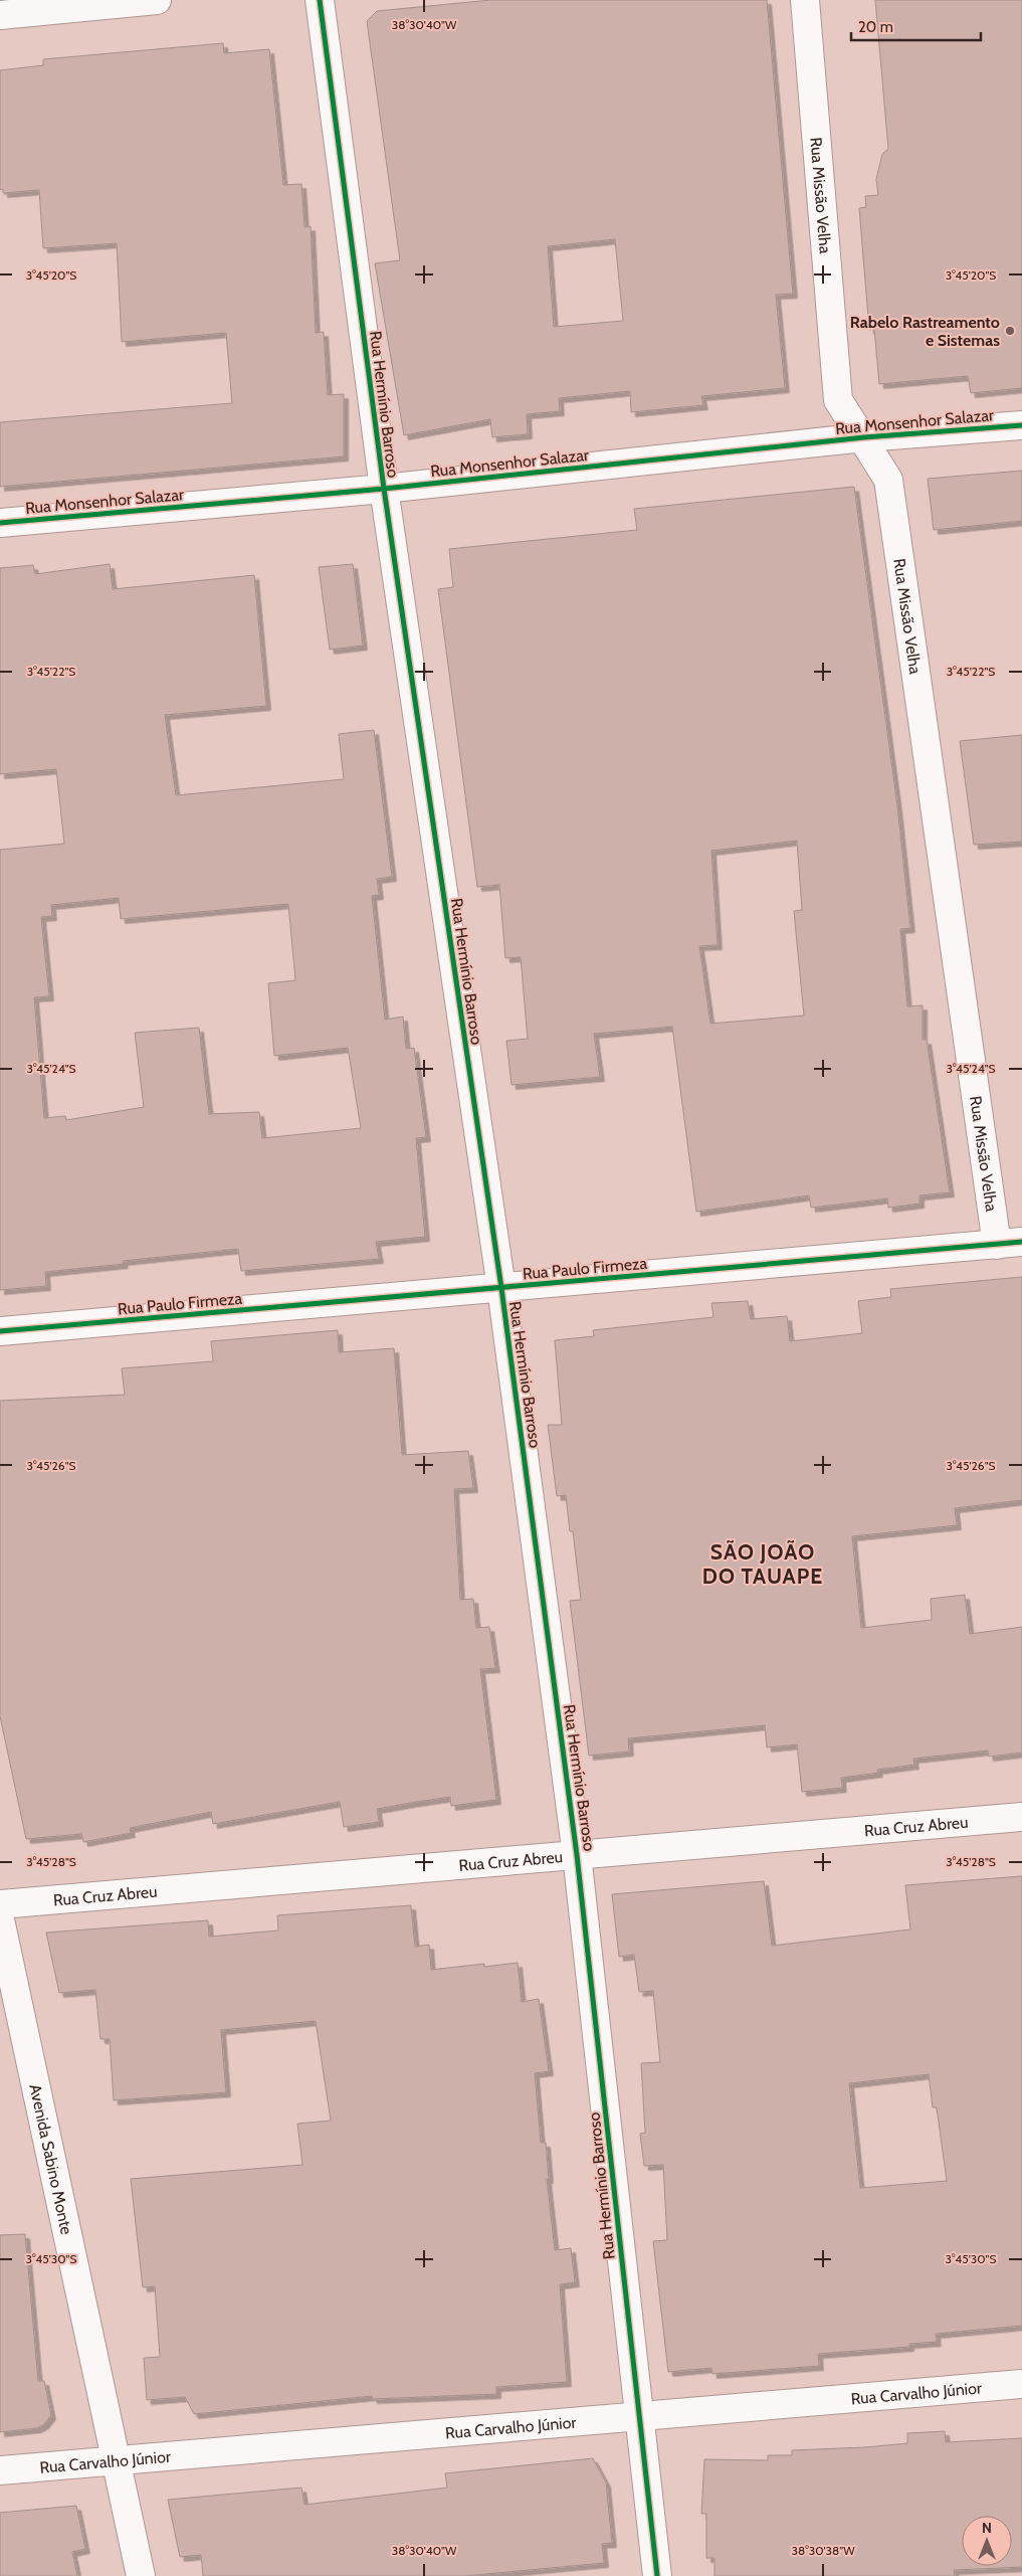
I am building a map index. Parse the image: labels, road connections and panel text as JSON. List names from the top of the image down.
{
  "streets": {
    "street": [
      "Rua Missão Velha",
      "Rua Hermínio Barroso",
      "Rua Monsenhor Salazar",
      "Rua Paulo Firmeza",
      "Rua Cruz Abreu",
      "Avenida Sabino Monte",
      "Rua Carvalho Júnior"
    ]
  },
  "crossings": [
    ["Rua Missão Velha", "Rua Monsenhor Salazar"],
    ["Rua Missão Velha", "Rua Paulo Firmeza"],
    ["Rua Hermínio Barroso", "Rua Monsenhor Salazar"],
    ["Rua Hermínio Barroso", "Rua Paulo Firmeza"],
    ["Rua Hermínio Barroso", "Rua Cruz Abreu"],
    ["Rua Hermínio Barroso", "Rua Carvalho Júnior"],
    ["Avenida Sabino Monte", "Rua Carvalho Júnior"]
  ],
  "districts": ["SÃO JOÃO DO TAUAPE"],
  "places": ["Rabelo Rastreamento e Sistemas"],
  "scale_bar": "20 m",
  "north": "top",
  "coordinates": [
    "38°30'40\"W",
    "3°45'20\"S",
    "3°45'22\"S",
    "3°45'24\"S",
    "3°45'26\"S",
    "3°45'28\"S",
    "3°45'30\"S",
    "38°30'38\"W"
  ]
}
